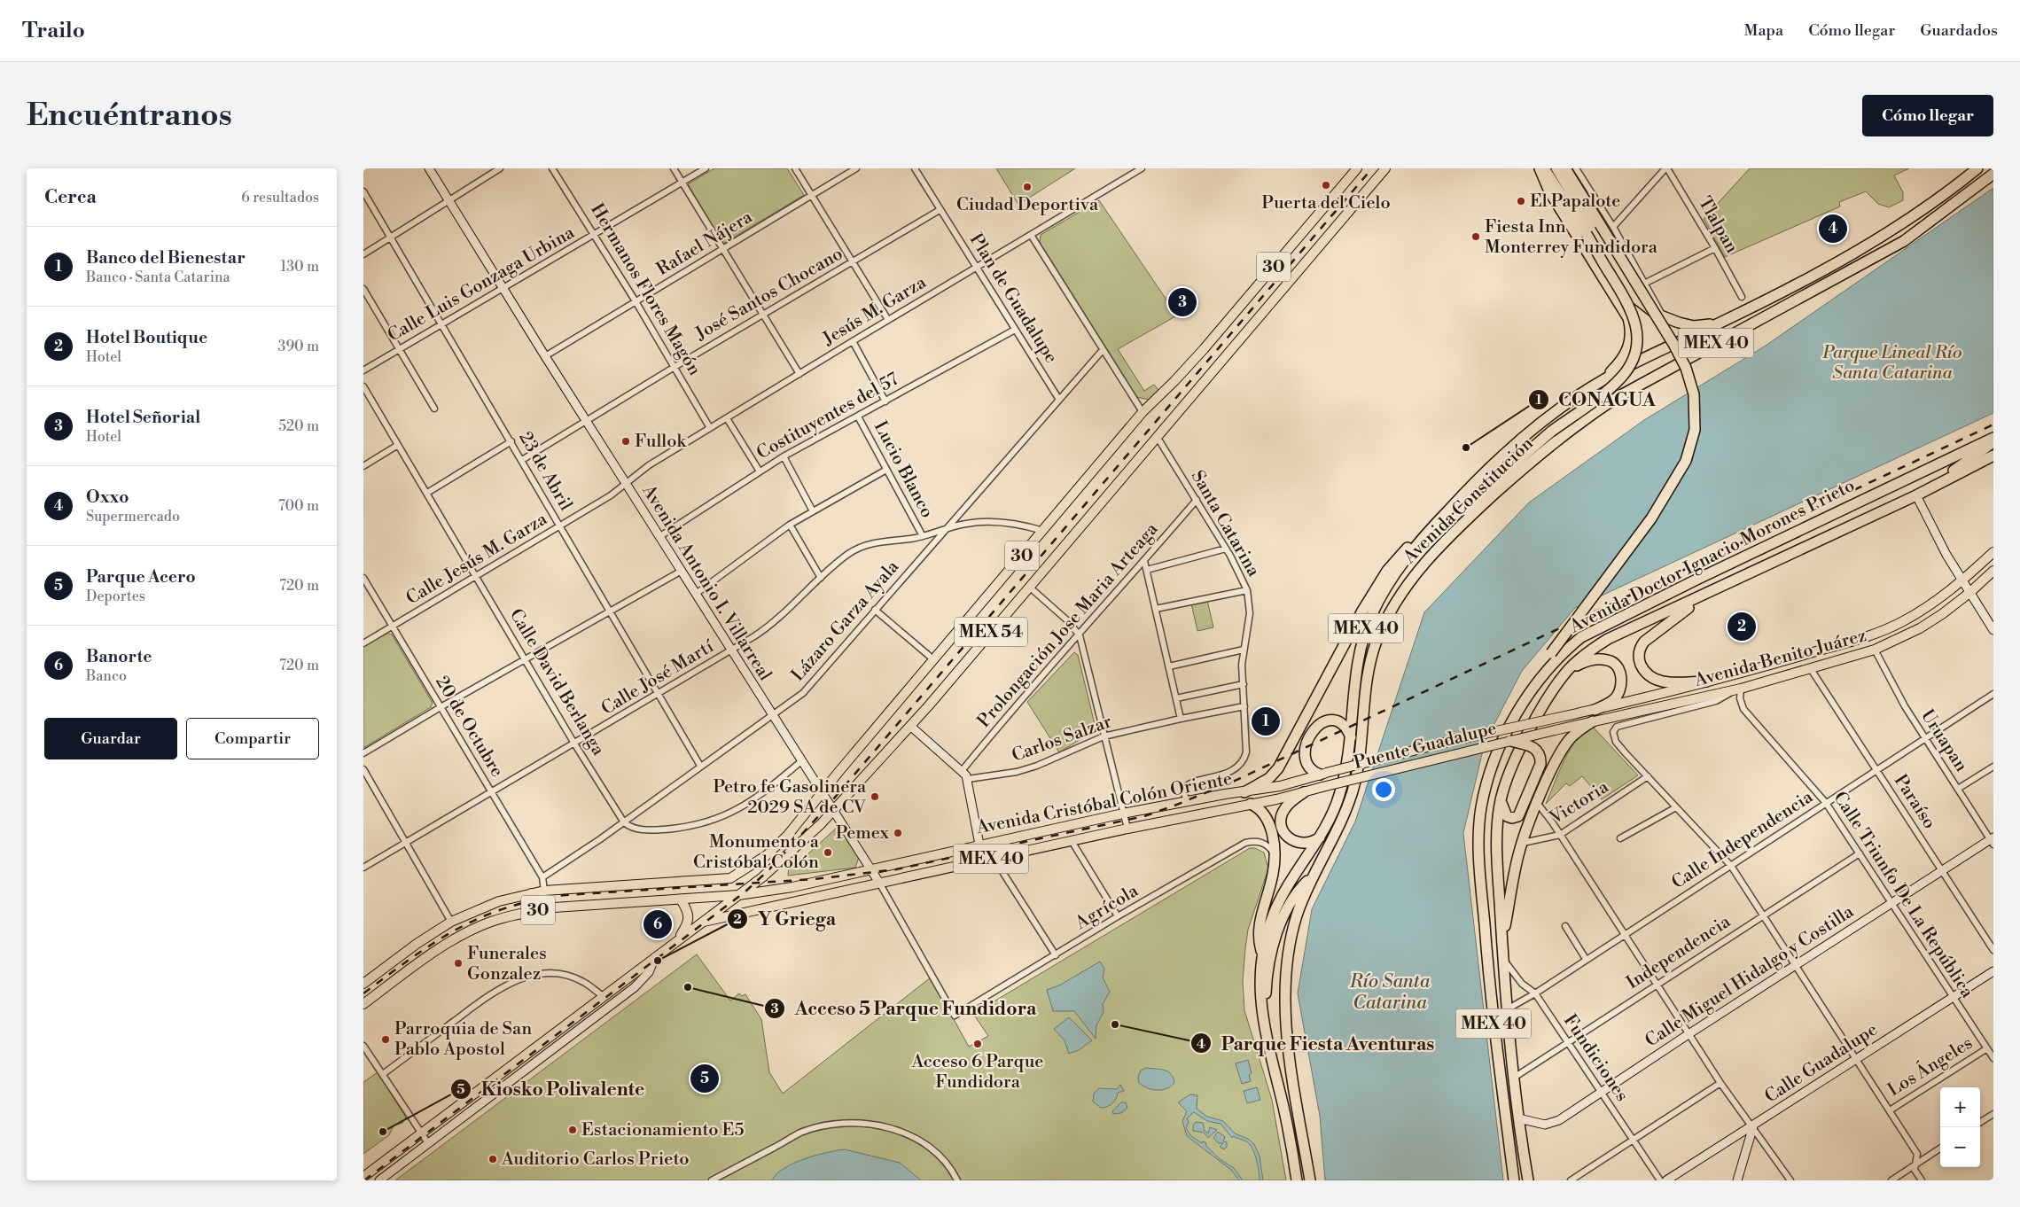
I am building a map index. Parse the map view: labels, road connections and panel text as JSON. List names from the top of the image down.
{
  "streets": {
    "highway": ["MEX 40", "Avenida Constitución", "Avenida Doctor Ignacio Morones Prieto"],
    "main road": [
      "30",
      "MEX 54",
      "Avenida Benito Juárez",
      "Puente Guadalupe",
      "Avenida Cristóbal Colón Oriente"
    ],
    "street": [
      "Tlalpan",
      "Rafael Nájera",
      "Calle Luis Gonzaga Urbina",
      "Hermanos Flores Magón",
      "José Santos Chocano",
      "Plan de Guadalupe",
      "Jesús M. Garza",
      "Costituyentes del 57",
      "Lucio Blanco",
      "23 de Abril",
      "Santa Catarina",
      "Calle Jesús M. Garza",
      "Avenida Antonio I. Villarreal",
      "Lázaro Garza Ayala",
      "Prolongación Jose Maria Arteaga",
      "Calle José Martí",
      "Calle David Berlanga",
      "20 de Octubre",
      "Carlos Salzar",
      "Uruapan",
      "Paraíso",
      "Victoria",
      "Calle Independencia",
      "Calle Triunfo De La República",
      "Agrícola",
      "Independencia",
      "Calle Miguel Hidalgo y Costilla",
      "Fundiciones",
      "Calle Guadalupe",
      "Los Ángeles"
    ]
  },
  "crossings": [
    ["Rafael Nájera", "Hermanos Flores Magón"],
    ["Rafael Nájera", "Avenida Antonio I. Villarreal"],
    ["30", "Avenida Antonio I. Villarreal"],
    ["30", "MEX 54"],
    ["30", "Calle José Martí"],
    ["30", "20 de Octubre"],
    ["30", "Avenida Cristóbal Colón Oriente"],
    ["Calle Luis Gonzaga Urbina", "Hermanos Flores Magón"],
    ["Calle Luis Gonzaga Urbina", "23 de Abril"],
    ["Calle Luis Gonzaga Urbina", "Avenida Antonio I. Villarreal"],
    ["Hermanos Flores Magón", "José Santos Chocano"],
    ["Hermanos Flores Magón", "Jesús M. Garza"],
    ["José Santos Chocano", "Plan de Guadalupe"],
    ["José Santos Chocano", "23 de Abril"],
    ["José Santos Chocano", "Avenida Antonio I. Villarreal"],
    ["Plan de Guadalupe", "Jesús M. Garza"],
    ["Plan de Guadalupe", "Costituyentes del 57"],
    ["Plan de Guadalupe", "Lázaro Garza Ayala"],
    ["Jesús M. Garza", "Lucio Blanco"],
    ["Jesús M. Garza", "Calle Jesús M. Garza"],
    ["Jesús M. Garza", "Avenida Antonio I. Villarreal"],
    ["Costituyentes del 57", "Lucio Blanco"],
    ["Costituyentes del 57", "Avenida Antonio I. Villarreal"],
    ["Lucio Blanco", "Calle José Martí"],
    ["23 de Abril", "Calle Jesús M. Garza"],
    ["23 de Abril", "Lázaro Garza Ayala"],
    ["23 de Abril", "Calle José Martí"],
    ["Santa Catarina", "Prolongación Jose Maria Arteaga"],
    ["Santa Catarina", "MEX 54"],
    ["Santa Catarina", "Carlos Salzar"],
    ["Santa Catarina", "Avenida Cristóbal Colón Oriente"],
    ["Avenida Doctor Ignacio Morones Prieto", "Calle Independencia"],
    ["Avenida Doctor Ignacio Morones Prieto", "Independencia"],
    ["Avenida Doctor Ignacio Morones Prieto", "Calle Miguel Hidalgo y Costilla"],
    ["Avenida Doctor Ignacio Morones Prieto", "Fundiciones"],
    ["Calle Jesús M. Garza", "Avenida Antonio I. Villarreal"],
    ["Calle Jesús M. Garza", "Calle David Berlanga"],
    ["Calle Jesús M. Garza", "20 de Octubre"],
    ["Avenida Antonio I. Villarreal", "Lázaro Garza Ayala"],
    ["Avenida Antonio I. Villarreal", "MEX 54"],
    ["Avenida Antonio I. Villarreal", "Calle José Martí"],
    ["Avenida Antonio I. Villarreal", "Avenida Cristóbal Colón Oriente"],
    ["Avenida Antonio I. Villarreal", "Agrícola"],
    ["Lázaro Garza Ayala", "Calle José Martí"],
    ["Lázaro Garza Ayala", "Calle David Berlanga"],
    ["Lázaro Garza Ayala", "20 de Octubre"],
    ["MEX 54", "Avenida Cristóbal Colón Oriente"],
    ["Avenida Benito Juárez", "Uruapan"],
    ["Avenida Benito Juárez", "Puente Guadalupe"],
    ["Avenida Benito Juárez", "Paraíso"],
    ["Avenida Benito Juárez", "Calle Triunfo De La República"],
    ["Calle José Martí", "Calle David Berlanga"],
    ["Calle José Martí", "20 de Octubre"],
    ["Uruapan", "Calle Independencia"],
    ["Uruapan", "Calle Miguel Hidalgo y Costilla"],
    ["Puente Guadalupe", "Avenida Cristóbal Colón Oriente"],
    ["Paraíso", "Calle Independencia"],
    ["Paraíso", "Calle Miguel Hidalgo y Costilla"],
    ["Calle Independencia", "Calle Triunfo De La República"],
    ["Calle Independencia", "Fundiciones"],
    ["Calle Triunfo De La República", "Independencia"],
    ["Calle Triunfo De La República", "Calle Miguel Hidalgo y Costilla"],
    ["Calle Triunfo De La República", "Calle Guadalupe"],
    ["Calle Triunfo De La República", "Los Ángeles"],
    ["Independencia", "Fundiciones"],
    ["Calle Miguel Hidalgo y Costilla", "Fundiciones"]
  ],
  "water": ["Río Santa Catarina"],
  "parks": ["Parque Lineal Río Santa Catarina"],
  "places": [
    "Puerta del Cielo",
    "Ciudad Deportiva",
    "El Papalote",
    "Fiesta Inn Monterrey Fundidora",
    "Fullok",
    "CONAGUA",
    "Petro fe Gasolinera 2029 SA de CV",
    "Pemex",
    "Monumento a Cristóbal Colón",
    "Y Griega",
    "Funerales Gonzalez",
    "Acceso 5 Parque Fundidora",
    "Parque Fiesta Aventuras",
    "Parroquia de San Pablo Apostol",
    "Acceso 6 Parque Fundidora",
    "Estacionamiento E5",
    "Kiosko Polivalente",
    "Auditorio Carlos Prieto"
  ],
  "page": {
    "header": "Trailo",
    "nav": ["Mapa", "Cómo llegar", "Guardados"],
    "buttons": [
      "Cómo llegar",
      ["Guardar", "Compartir"]
    ],
    "title": "Encuéntranos",
    "heading": ["Cerca", "6 resultados"],
    "pins": [
      "4",
      "3",
      "2",
      "1",
      "6",
      "5"
    ],
    "list": [
      {
        "mark": "1",
        "name": "Banco del Bienestar",
        "note": "Banco · Santa Catarina",
        "value": "130 m"
      },
      {
        "mark": "2",
        "name": "Hotel Boutique",
        "note": "Hotel",
        "value": "390 m"
      },
      {
        "mark": "3",
        "name": "Hotel Señorial",
        "note": "Hotel",
        "value": "520 m"
      },
      {
        "mark": "4",
        "name": "Oxxo",
        "note": "Supermercado",
        "value": "700 m"
      },
      {
        "mark": "5",
        "name": "Parque Acero",
        "note": "Deportes",
        "value": "720 m"
      },
      {
        "mark": "6",
        "name": "Banorte",
        "note": "Banco",
        "value": "720 m"
      }
    ],
    "map_buttons": ["+", "−"]
  }
}
